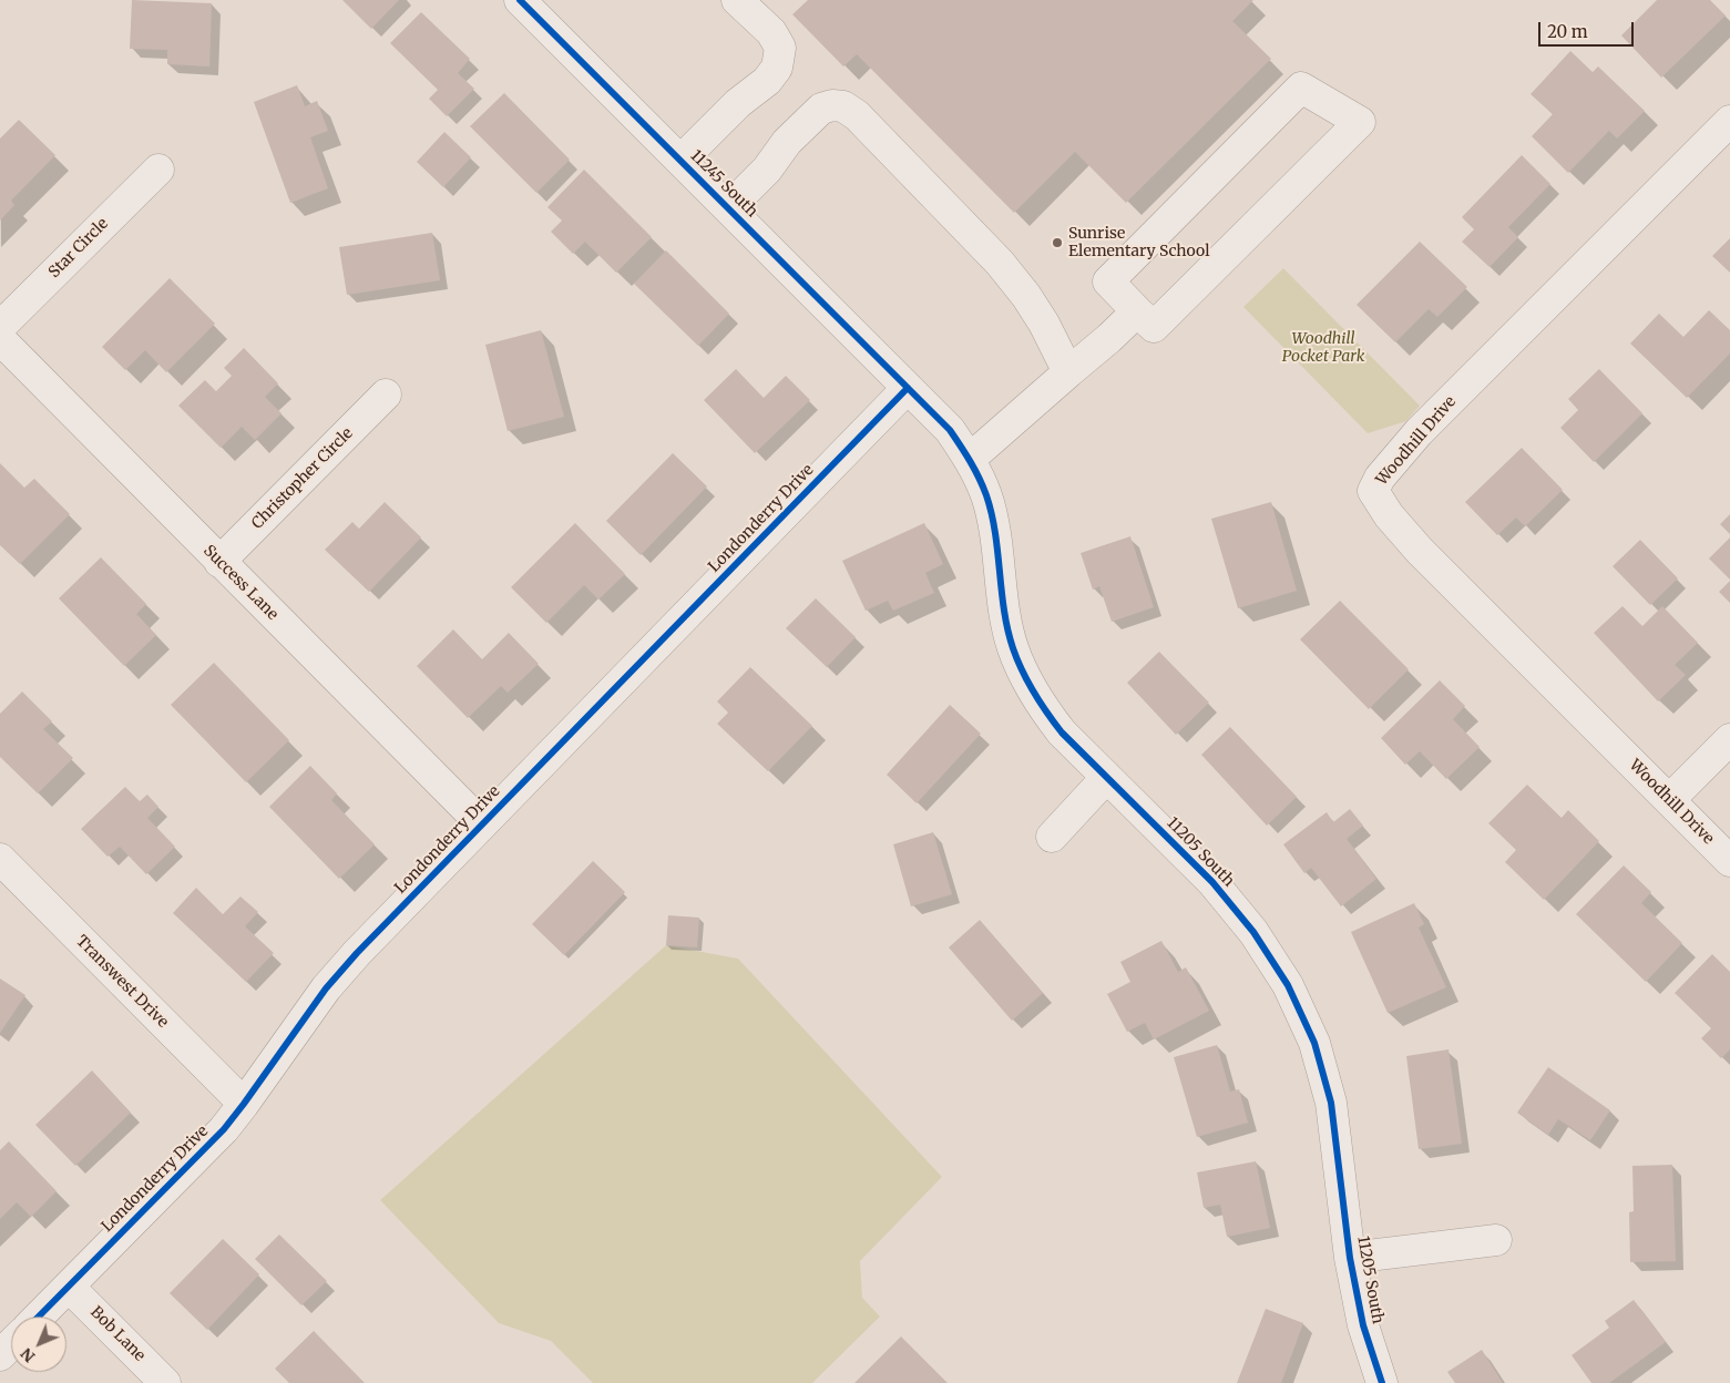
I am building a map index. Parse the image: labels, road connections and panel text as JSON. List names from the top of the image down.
{
  "streets": {
    "street": [
      "11245 South",
      "Star Circle",
      "Woodhill Drive",
      "Christopher Circle",
      "Londonderry Drive",
      "Success Lane",
      "11205 South",
      "Transwest Drive",
      "Bob Lane"
    ]
  },
  "crossings": [
    ["11245 South", "Londonderry Drive"],
    ["11245 South", "11205 South"],
    ["Christopher Circle", "Success Lane"],
    ["Londonderry Drive", "Success Lane"],
    ["Londonderry Drive", "11205 South"],
    ["Londonderry Drive", "Transwest Drive"],
    ["Londonderry Drive", "Bob Lane"]
  ],
  "parks": ["Woodhill Pocket Park"],
  "places": ["Sunrise Elementary School"],
  "scale_bar": "20 m",
  "north": "bottom left"
}
